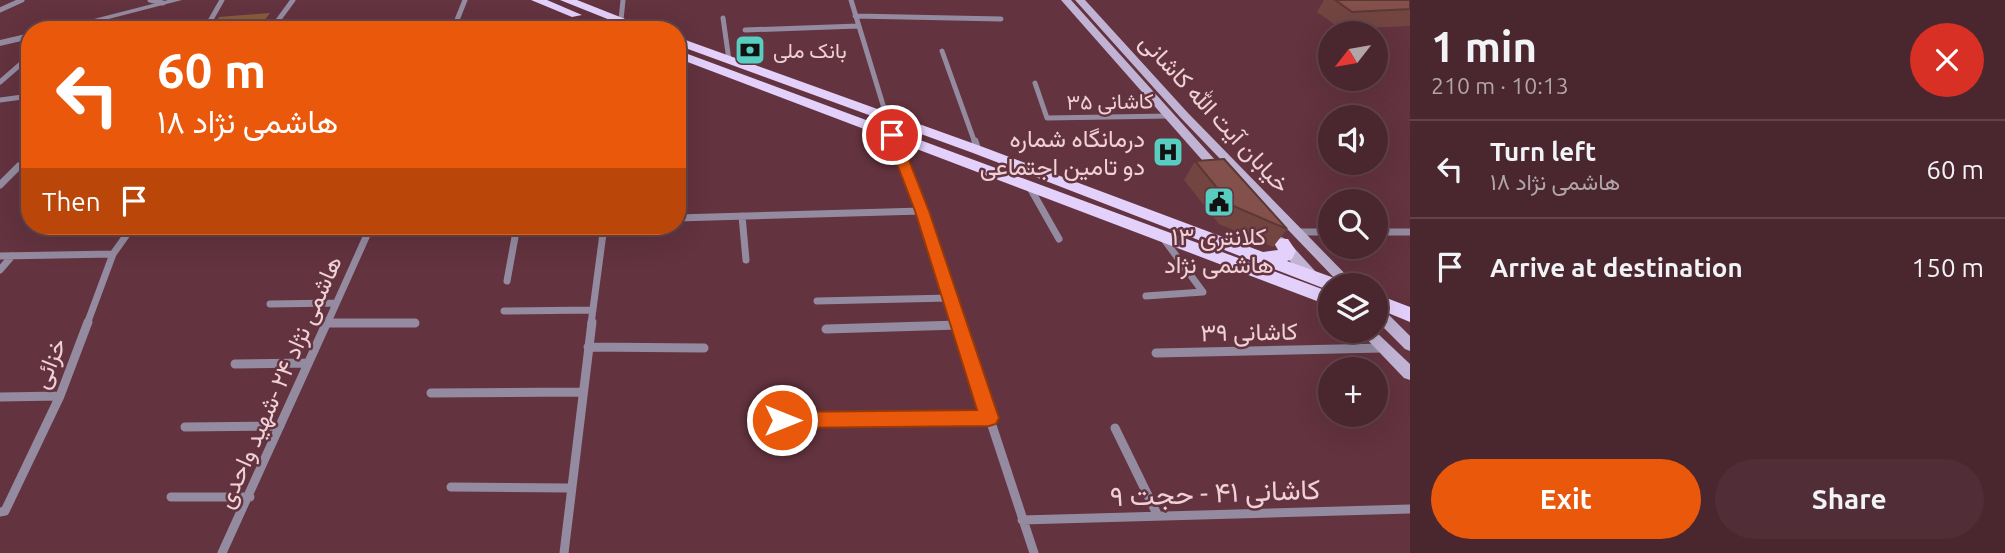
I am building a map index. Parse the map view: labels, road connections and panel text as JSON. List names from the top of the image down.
{
  "streets": {
    "main road": ["خیابان آیت الله کاشانی"],
    "street": [
      "کاشانی ۳۵",
      "کاشانی ۳۹",
      "خزائی",
      "هاشمی نژاد ۲۴ -شهید واحدی",
      "کاشانی ۴۱ - حجت ۹"
    ]
  },
  "crossings": [
    ["کاشانی ۳۵", "خیابان آیت الله کاشانی"]
  ],
  "places": {
    "bank": ["بانک ملی"],
    "hospital": ["درمانگاه شماره دو تامین اجتماعی"],
    "public building": ["کلانتری ۱۳ هاشمی نژاد"]
  },
  "north": "bottom left",
  "page": {
    "heading": ["1 min", "210 m · 10:13"],
    "map_buttons": "+",
    "turn": ["60 m", "هاشمی نژاد ۱۸"],
    "list": [
      {
        "name": "Turn left",
        "note": "هاشمی نژاد ۱۸",
        "value": "60 m"
      },
      {
        "name": "Arrive at destination",
        "value": "150 m"
      }
    ],
    "then": "Then",
    "buttons": ["Exit", "Share"]
  }
}
